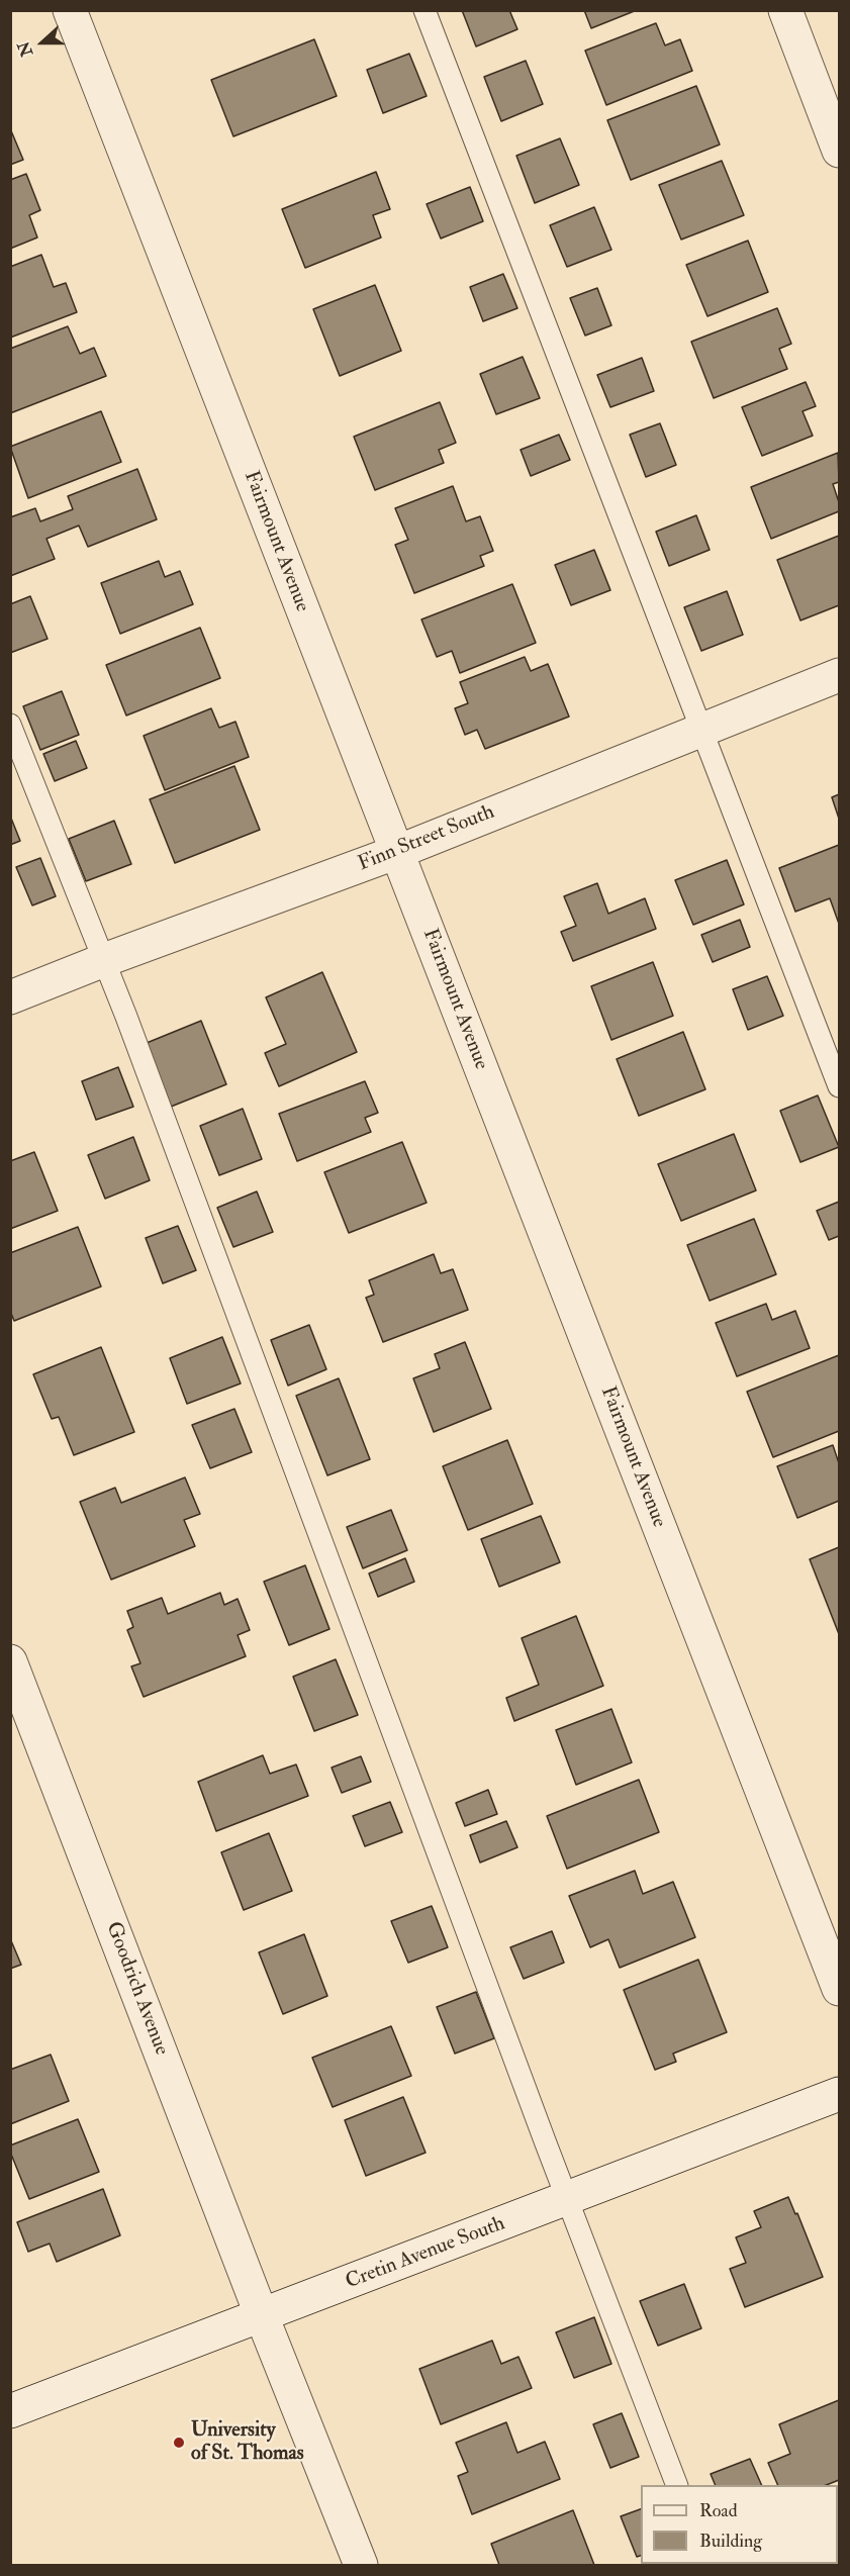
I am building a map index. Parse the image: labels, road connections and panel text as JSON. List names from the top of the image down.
{
  "streets": {
    "street": [
      "Fairmount Avenue",
      "Finn Street South",
      "Goodrich Avenue",
      "Cretin Avenue South"
    ]
  },
  "crossings": [
    ["Fairmount Avenue", "Finn Street South"],
    ["Goodrich Avenue", "Cretin Avenue South"]
  ],
  "places": ["University of St. Thomas"],
  "legend": ["Road", "Building"],
  "north": "left"
}
